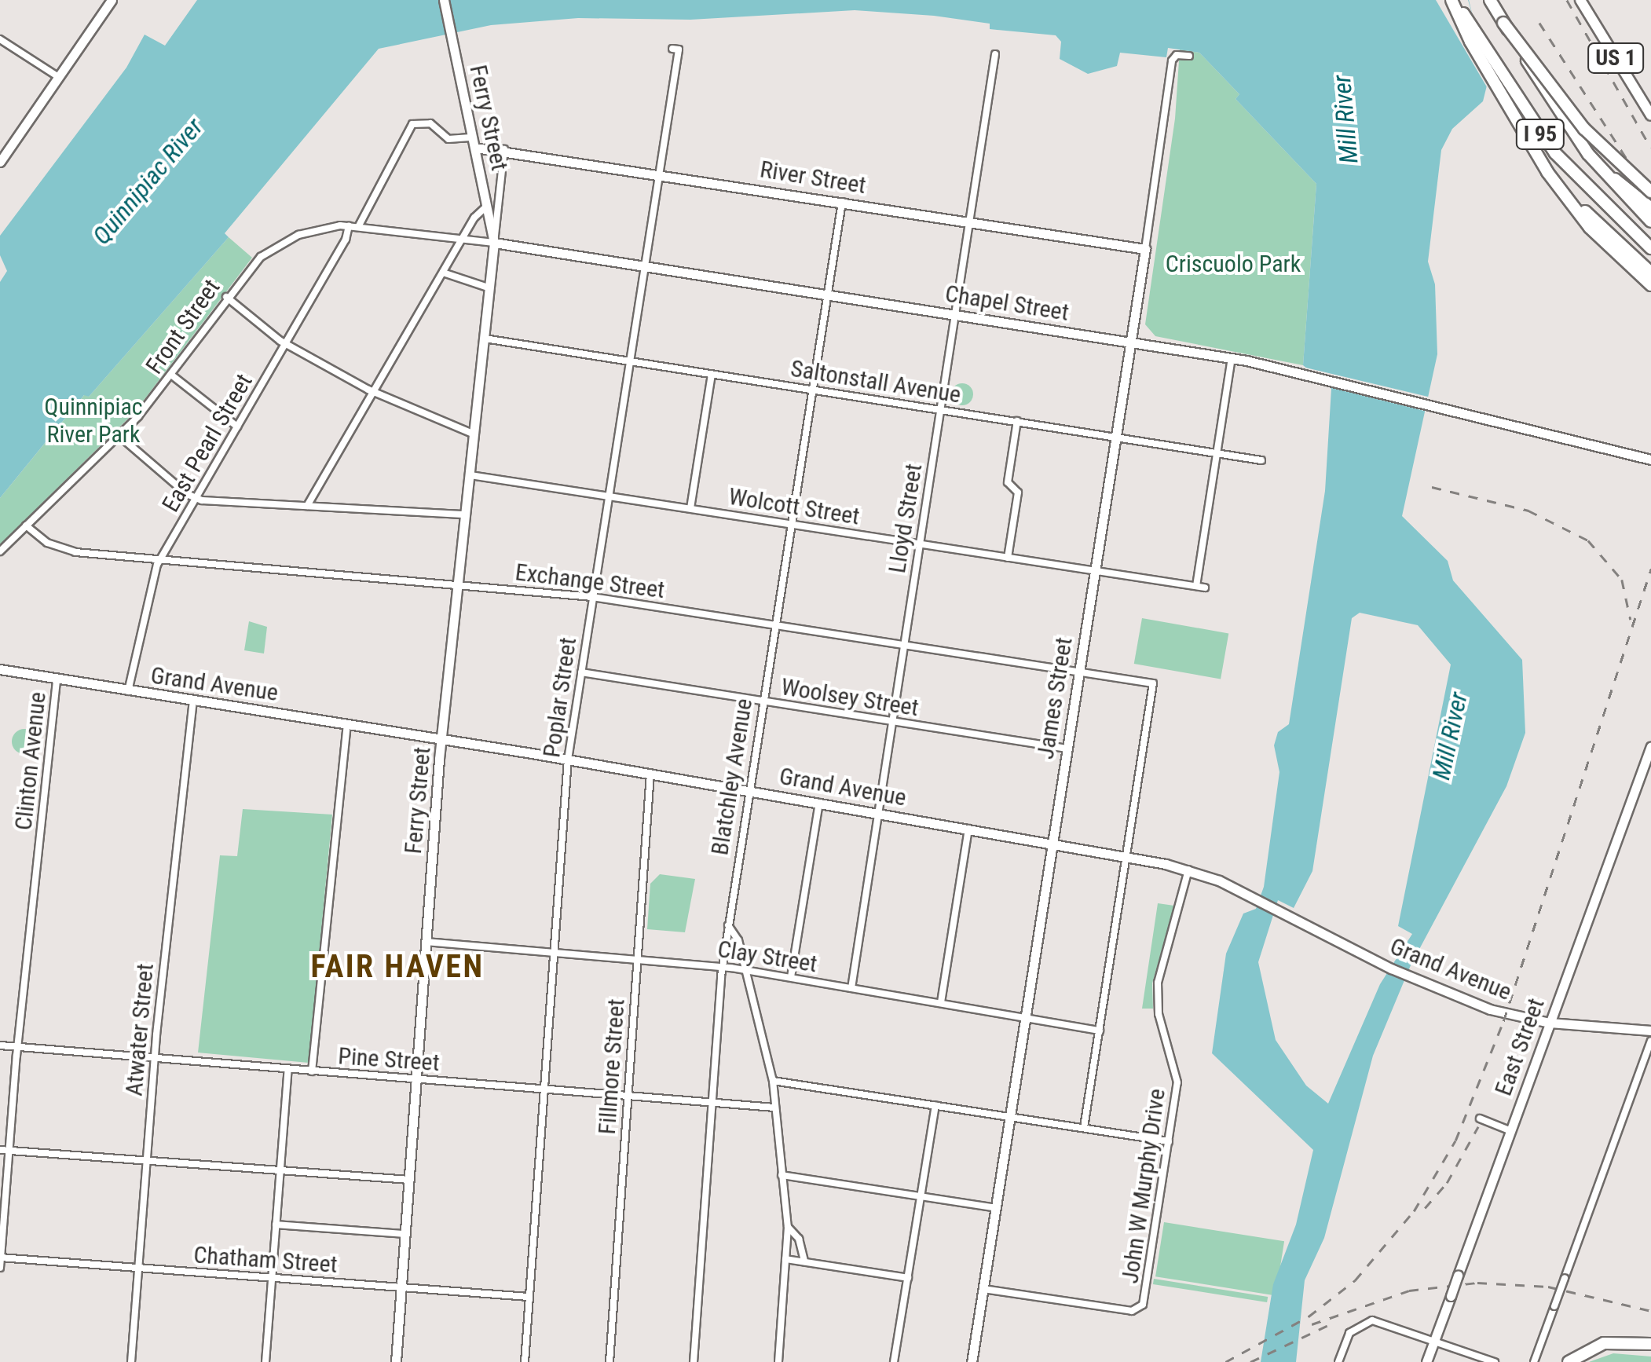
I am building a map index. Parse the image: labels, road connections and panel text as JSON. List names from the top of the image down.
{
  "streets": {
    "highway": ["I 95"],
    "main road": [
      "US 1",
      "Ferry Street",
      "River Street",
      "Chapel Street",
      "Grand Avenue",
      "James Street",
      "East Street"
    ],
    "street": [
      "Front Street",
      "Saltonstall Avenue",
      "East Pearl Street",
      "Wolcott Street",
      "Lloyd Street",
      "Exchange Street",
      "Poplar Street",
      "Woolsey Street",
      "Clinton Avenue",
      "Blatchley Avenue",
      "Clay Street",
      "Atwater Street",
      "Pine Street",
      "Fillmore Street",
      "John W Murphy Drive",
      "Chatham Street"
    ]
  },
  "crossings": [
    ["Ferry Street", "River Street"],
    ["Ferry Street", "Chapel Street"],
    ["Ferry Street", "Saltonstall Avenue"],
    ["Ferry Street", "Wolcott Street"],
    ["Ferry Street", "Exchange Street"],
    ["Ferry Street", "Grand Avenue"],
    ["Ferry Street", "Clay Street"],
    ["Ferry Street", "Pine Street"],
    ["Ferry Street", "Chatham Street"],
    ["River Street", "Lloyd Street"],
    ["River Street", "Poplar Street"],
    ["River Street", "James Street"],
    ["River Street", "Blatchley Avenue"],
    ["Chapel Street", "Front Street"],
    ["Chapel Street", "East Pearl Street"],
    ["Chapel Street", "Lloyd Street"],
    ["Chapel Street", "Poplar Street"],
    ["Chapel Street", "James Street"],
    ["Chapel Street", "Blatchley Avenue"],
    ["Front Street", "East Pearl Street"],
    ["Front Street", "Exchange Street"],
    ["Saltonstall Avenue", "Lloyd Street"],
    ["Saltonstall Avenue", "Poplar Street"],
    ["Saltonstall Avenue", "James Street"],
    ["Saltonstall Avenue", "Blatchley Avenue"],
    ["East Pearl Street", "Exchange Street"],
    ["East Pearl Street", "Grand Avenue"],
    ["Wolcott Street", "Lloyd Street"],
    ["Wolcott Street", "Poplar Street"],
    ["Wolcott Street", "James Street"],
    ["Wolcott Street", "Blatchley Avenue"],
    ["Lloyd Street", "Exchange Street"],
    ["Lloyd Street", "Grand Avenue"],
    ["Lloyd Street", "Woolsey Street"],
    ["Lloyd Street", "Clay Street"],
    ["Exchange Street", "Grand Avenue"],
    ["Exchange Street", "Poplar Street"],
    ["Exchange Street", "James Street"],
    ["Exchange Street", "Blatchley Avenue"],
    ["Grand Avenue", "Poplar Street"],
    ["Grand Avenue", "James Street"],
    ["Grand Avenue", "Clinton Avenue"],
    ["Grand Avenue", "Blatchley Avenue"],
    ["Grand Avenue", "Atwater Street"],
    ["Grand Avenue", "East Street"],
    ["Grand Avenue", "Fillmore Street"],
    ["Grand Avenue", "John W Murphy Drive"],
    ["Poplar Street", "Woolsey Street"],
    ["Poplar Street", "Clay Street"],
    ["Poplar Street", "Pine Street"],
    ["Poplar Street", "Chatham Street"],
    ["Woolsey Street", "James Street"],
    ["Woolsey Street", "Blatchley Avenue"],
    ["James Street", "Clay Street"],
    ["James Street", "John W Murphy Drive"],
    ["Clinton Avenue", "Pine Street"],
    ["Clinton Avenue", "Chatham Street"],
    ["Blatchley Avenue", "Clay Street"],
    ["Blatchley Avenue", "Pine Street"],
    ["Clay Street", "Fillmore Street"],
    ["Atwater Street", "Pine Street"],
    ["Atwater Street", "Chatham Street"],
    ["Pine Street", "Fillmore Street"]
  ],
  "districts": ["FAIR HAVEN"],
  "water": ["Mill River", "Quinnipiac River"],
  "parks": ["Criscuolo Park", "Quinnipiac River Park"]
}
